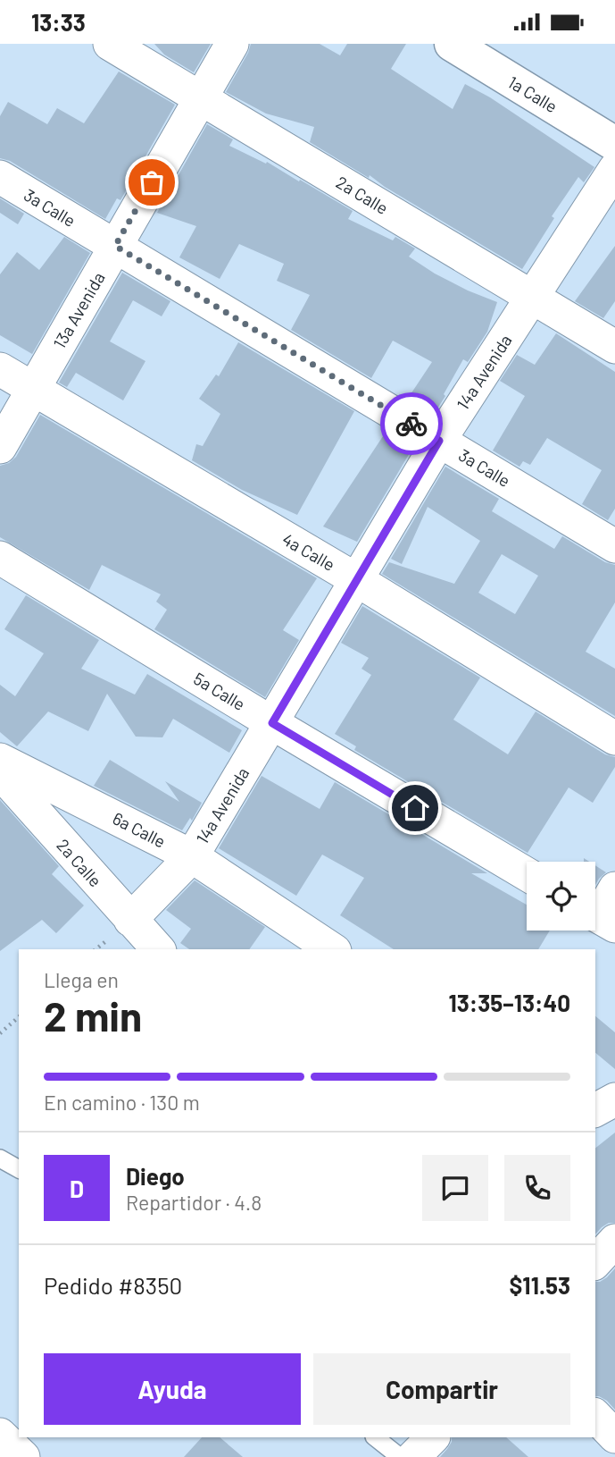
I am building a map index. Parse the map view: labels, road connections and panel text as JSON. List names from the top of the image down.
{
  "streets": {
    "street": [
      "1a Calle",
      "2a Calle",
      "3a Calle",
      "13a Avenida",
      "14a Avenida",
      "4a Calle",
      "5a Calle",
      "6a Calle"
    ]
  },
  "crossings": [
    ["2a Calle", "13a Avenida"],
    ["2a Calle", "14a Avenida"],
    ["3a Calle", "13a Avenida"],
    ["3a Calle", "14a Avenida"],
    ["13a Avenida", "4a Calle"],
    ["14a Avenida", "4a Calle"],
    ["14a Avenida", "5a Calle"],
    ["14a Avenida", "6a Calle"]
  ],
  "page": {
    "status": "13:33",
    "heading": ["2 min", "Llega en", "13:35–13:40"],
    "panel": [
      "Diego",
      "Repartidor · 4.8",
      "Pedido #8350",
      "$11.53"
    ],
    "bar": "En camino · 130 m",
    "round": "D",
    "buttons": ["Ayuda", "Compartir"]
  }
}
